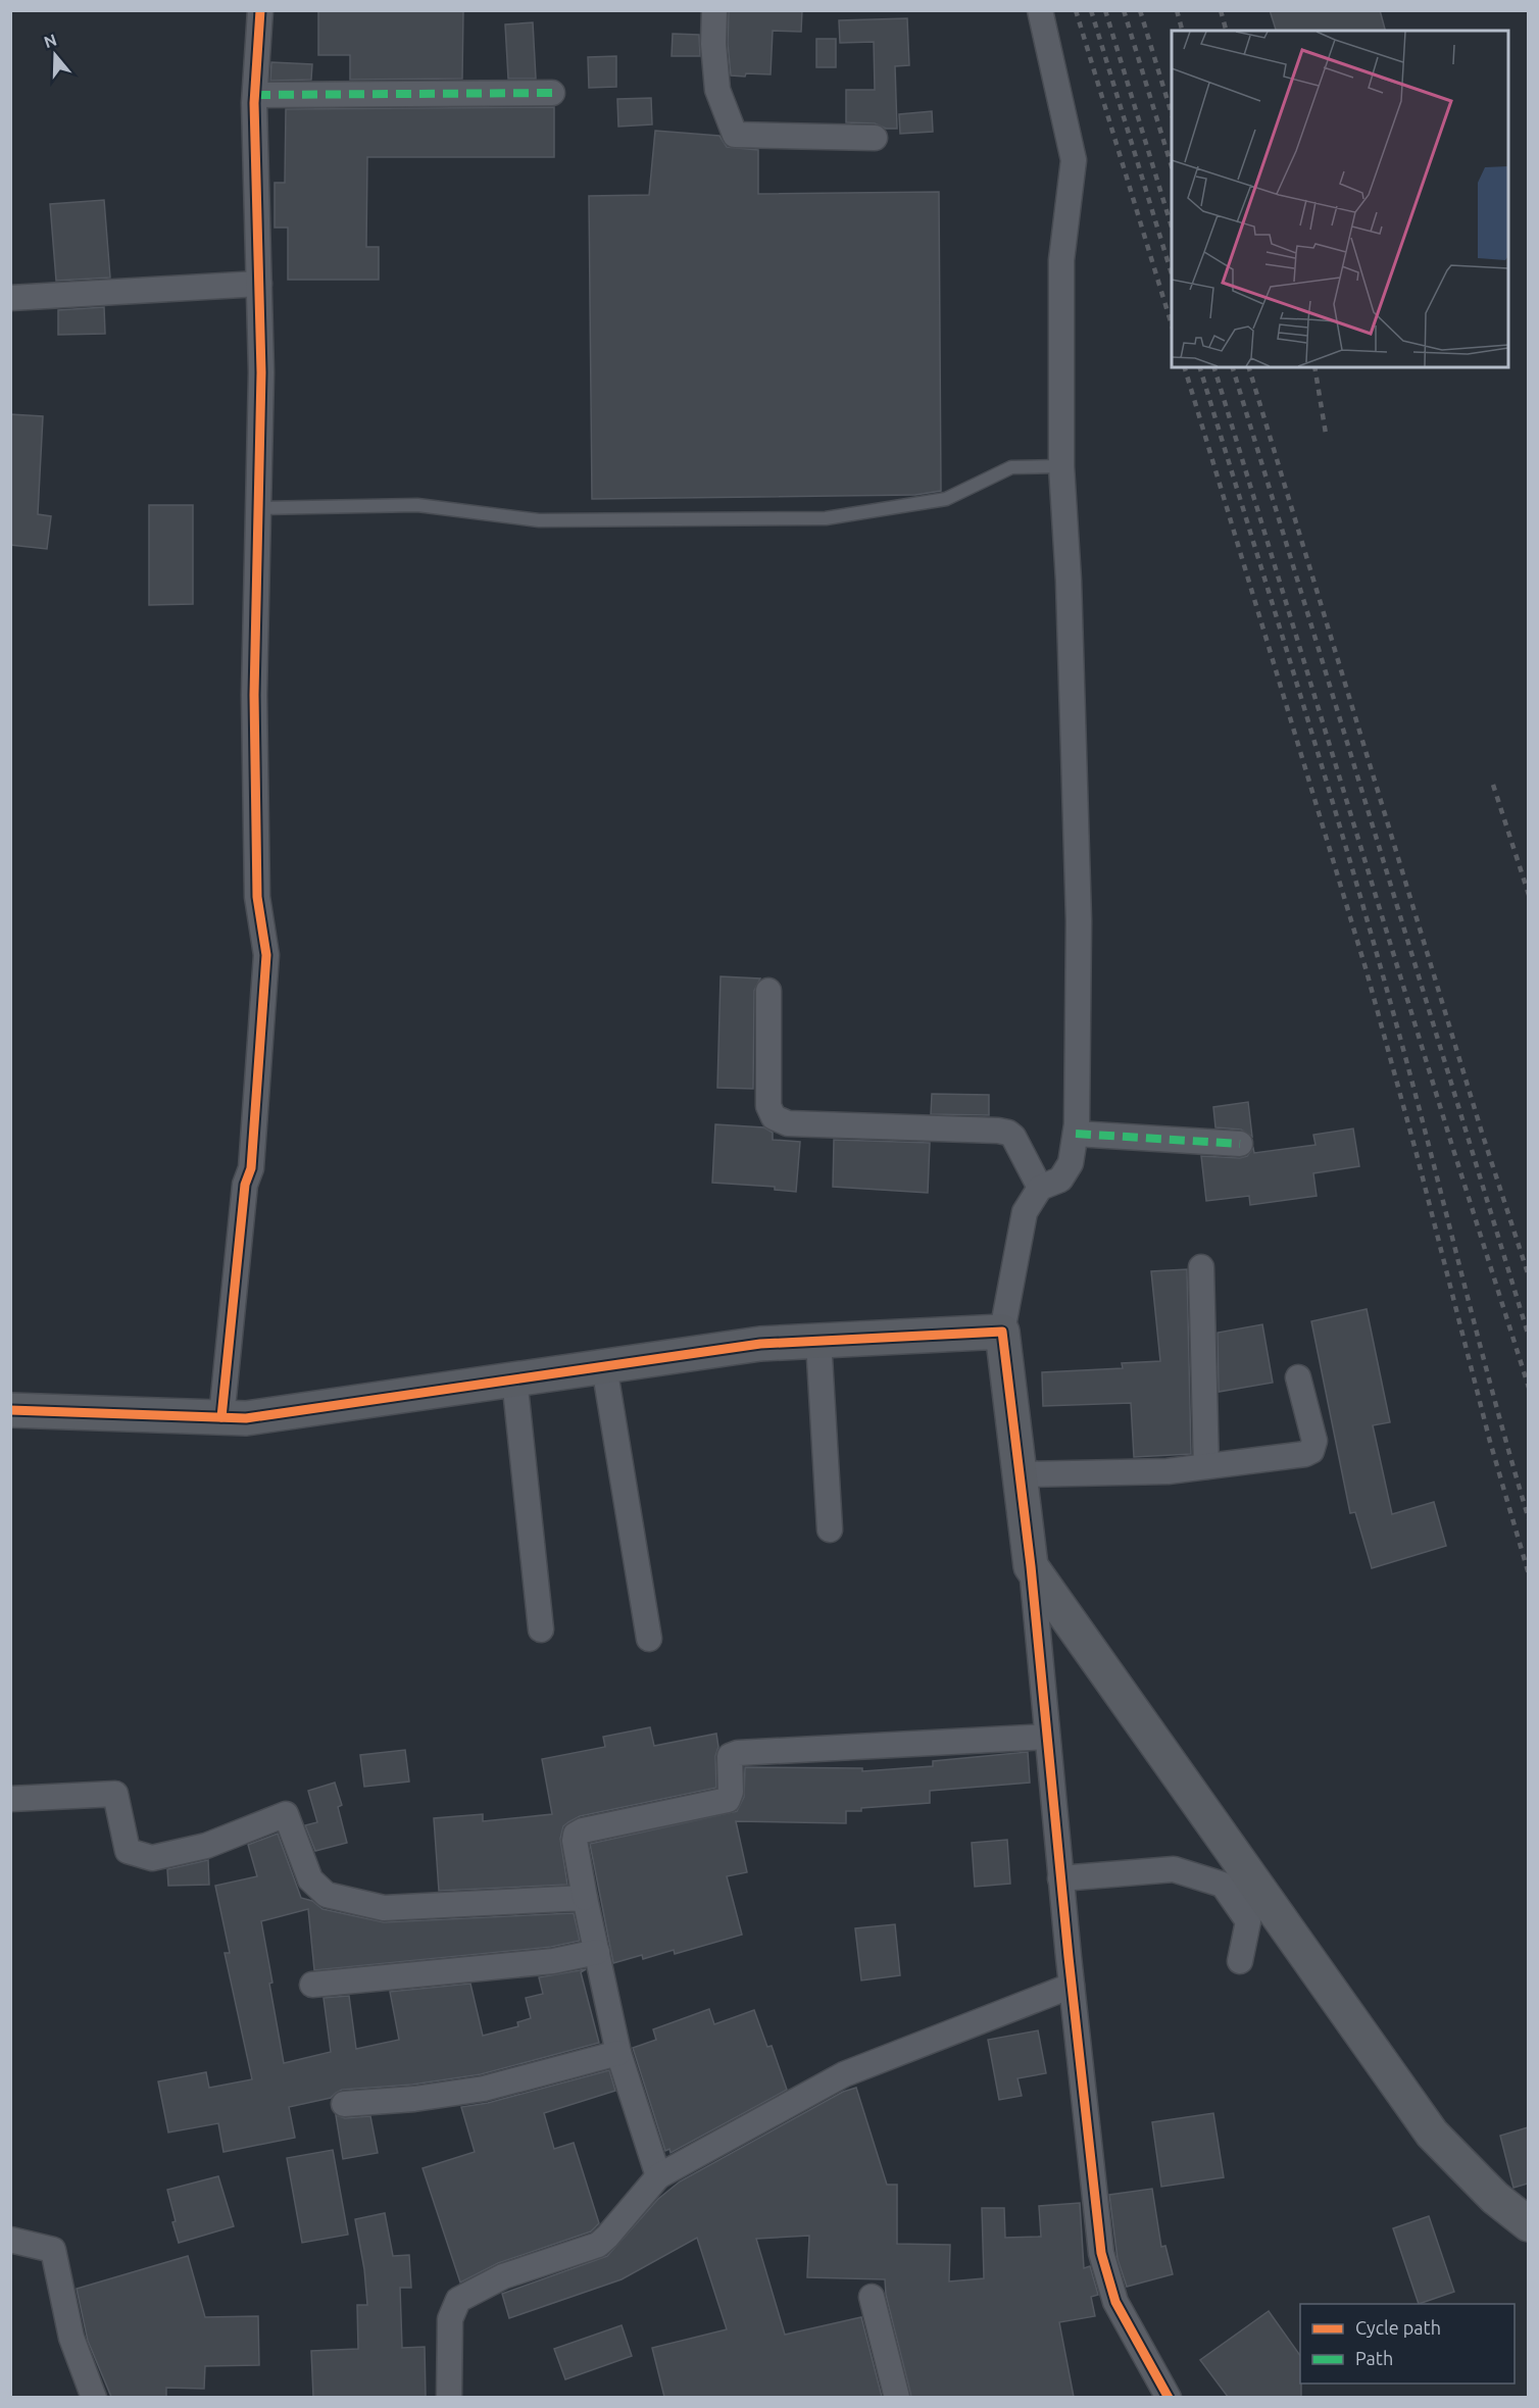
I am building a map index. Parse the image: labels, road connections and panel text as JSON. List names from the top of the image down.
{
  "legend": ["Cycle path", "Path"],
  "north": "top"
}
